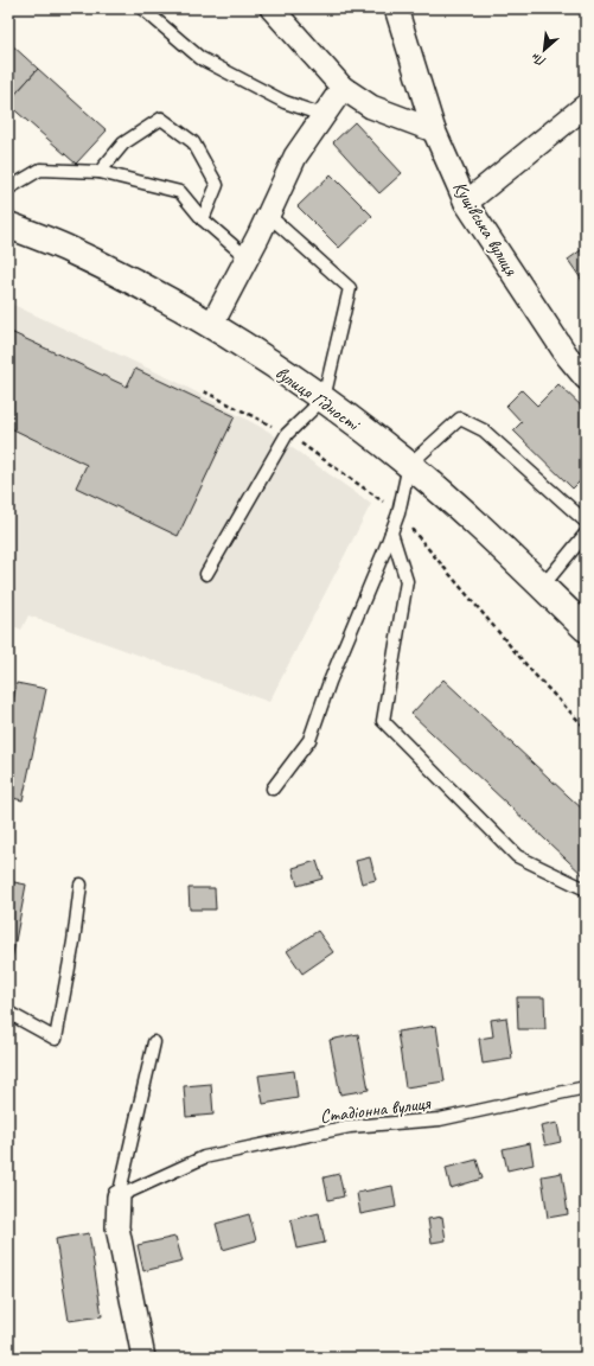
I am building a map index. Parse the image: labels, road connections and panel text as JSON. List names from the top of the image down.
{
  "streets": {
    "main road": ["вулиця Гідності"],
    "street": ["Кущівська вулиця"],
    "lane": ["Стадіонна вулиця"]
  },
  "north": "bottom left"
}
